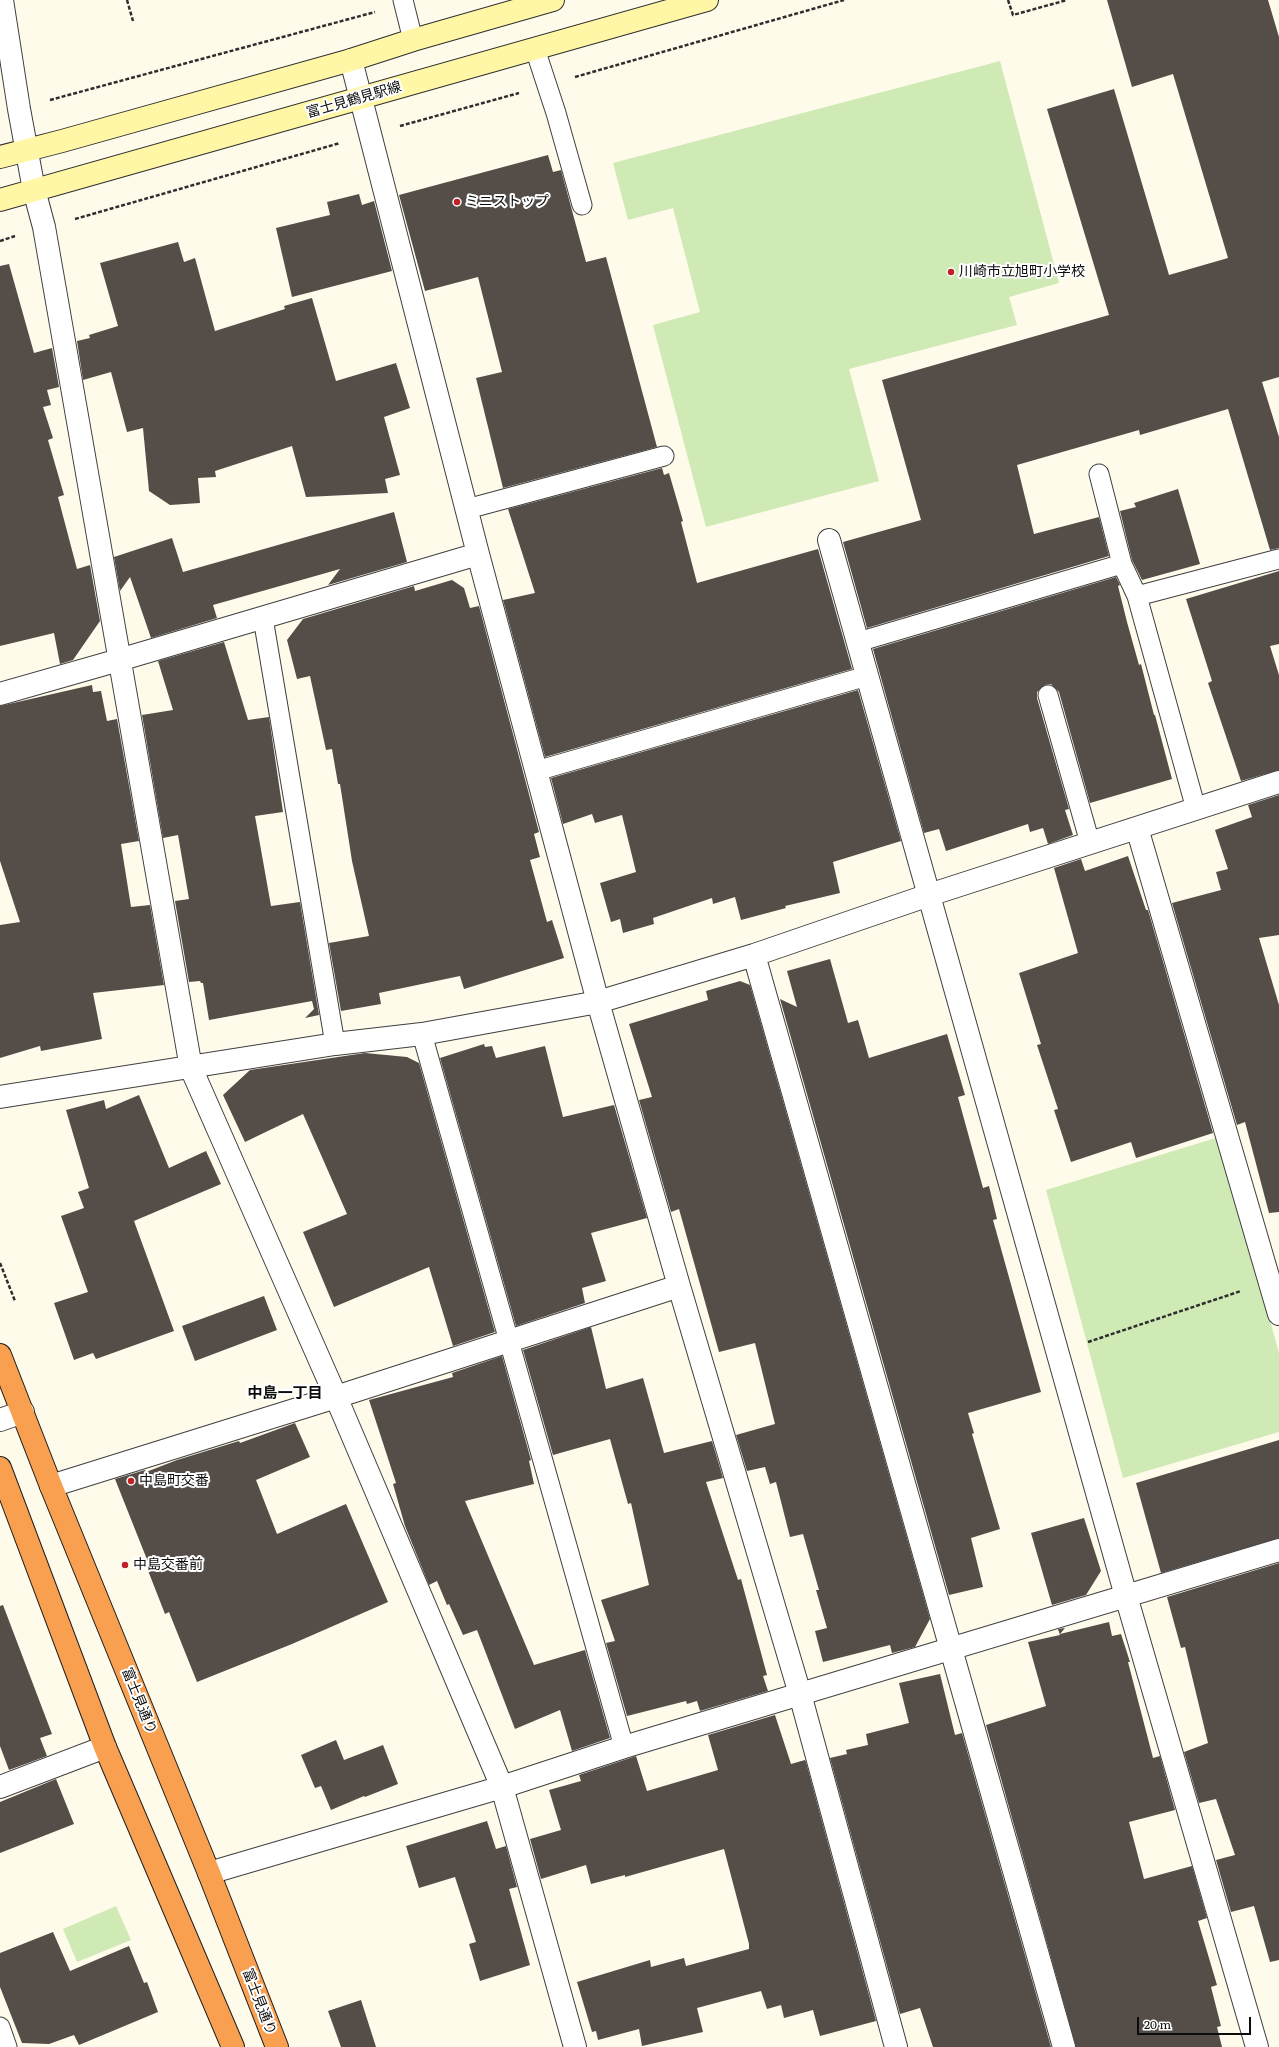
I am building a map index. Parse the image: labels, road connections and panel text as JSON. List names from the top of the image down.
{
  "streets": {
    "highway": ["富士見通り"],
    "street": ["富士見鶴見駅線"]
  },
  "districts": ["中島一丁目"],
  "places": [
    "ミニストップ",
    "川崎市立旭町小学校",
    "中島町交番",
    "中島交番前"
  ],
  "scale_bar": "20 m"
}
